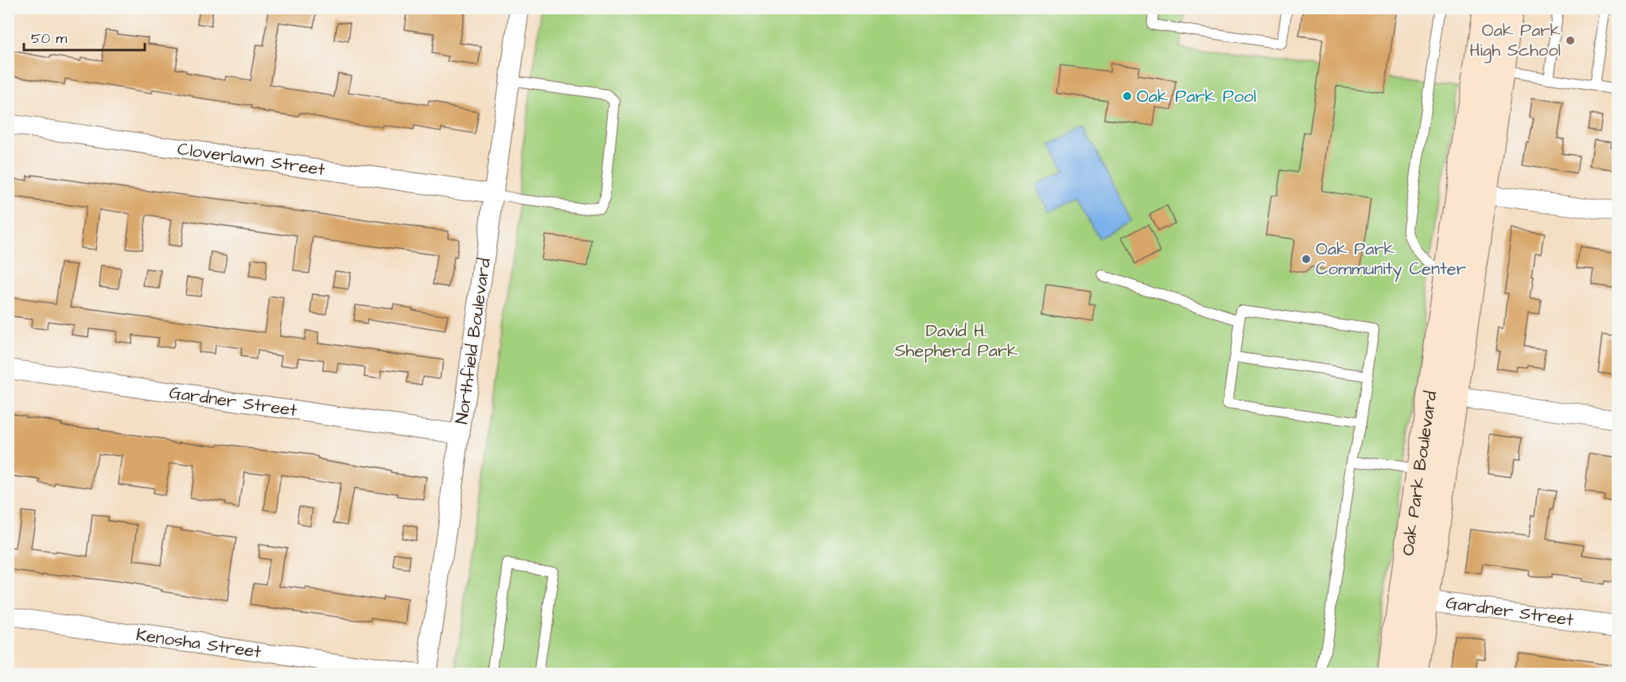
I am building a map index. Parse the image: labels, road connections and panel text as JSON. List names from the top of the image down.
{
  "streets": {
    "street": [
      "Cloverlawn Street",
      "Northfield Boulevard",
      "Gardner Street",
      "Oak Park Boulevard",
      "Kenosha Street"
    ]
  },
  "crossings": [
    ["Cloverlawn Street", "Northfield Boulevard"],
    ["Northfield Boulevard", "Gardner Street"],
    ["Gardner Street", "Oak Park Boulevard"]
  ],
  "parks": ["David H. Shepherd Park"],
  "places": ["Oak Park High School", "Oak Park Pool", "Oak Park Community Center"],
  "scale_bar": "50 m"
}
